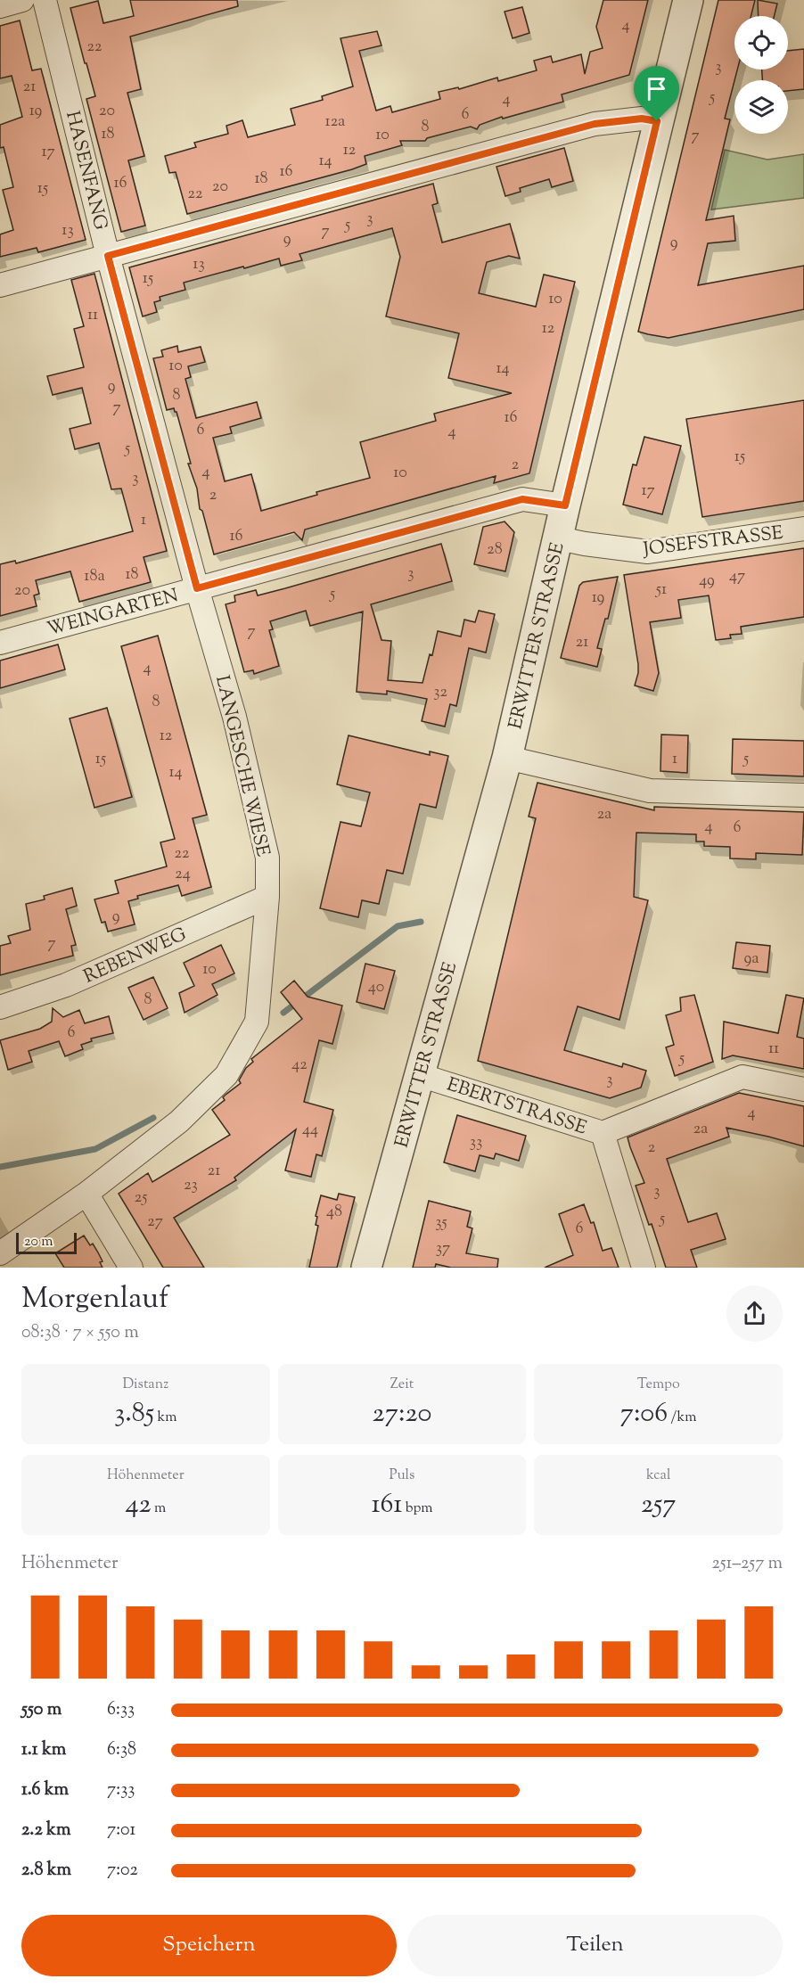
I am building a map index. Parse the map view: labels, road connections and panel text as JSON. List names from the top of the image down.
{
  "streets": {
    "street": [
      "HASENFANG",
      "JOSEFSTRASSE",
      "WEINGARTEN",
      "ERWITTER STRASSE",
      "LANGESCHE WIESE",
      "REBENWEG",
      "EBERTSTRASSE"
    ]
  },
  "crossings": [
    ["HASENFANG", "WEINGARTEN"],
    ["HASENFANG", "LANGESCHE WIESE"],
    ["JOSEFSTRASSE", "ERWITTER STRASSE"],
    ["WEINGARTEN", "ERWITTER STRASSE"],
    ["WEINGARTEN", "LANGESCHE WIESE"],
    ["ERWITTER STRASSE", "EBERTSTRASSE"],
    ["LANGESCHE WIESE", "REBENWEG"]
  ],
  "house_numbers": [
    "4",
    "22",
    "3",
    "21",
    "5",
    "4",
    "19",
    "20",
    "6",
    "12a",
    "8",
    "18",
    "10",
    "7",
    "12",
    "17",
    "14",
    "16",
    "18",
    "16",
    "20",
    "15",
    "22",
    "3",
    "5",
    "13",
    "7",
    "9",
    "9",
    "13",
    "15",
    "10",
    "11",
    "12",
    "10",
    "14",
    "9",
    "8",
    "7",
    "16",
    "6",
    "4",
    "5",
    "15",
    "2",
    "4",
    "10",
    "3",
    "17",
    "2",
    "1",
    "16",
    "28",
    "3",
    "18",
    "18a",
    "47",
    "49",
    "51",
    "20",
    "5",
    "19",
    "7",
    "21",
    "4",
    "32",
    "8",
    "12",
    "15",
    "1",
    "5",
    "14",
    "2a",
    "4",
    "6",
    "22",
    "24",
    "9",
    "7",
    "9a",
    "10",
    "40",
    "8",
    "6",
    "11",
    "5",
    "42",
    "3",
    "4",
    "2a",
    "44",
    "33",
    "2",
    "21",
    "23",
    "3",
    "25",
    "48",
    "5",
    "27",
    "35",
    "6",
    "37"
  ],
  "scale_bar": "20 m",
  "page": {
    "scale": "20 m",
    "heading": ["Morgenlauf", "08:38 · 7 × 550 m"],
    "stats": [
      ["Distanz", "3.85 km"],
      ["Zeit", "27:20"],
      ["Tempo", "7:06 /km"],
      ["Höhenmeter", "42 m"],
      ["Puls", "161 bpm"],
      ["kcal", "257"]
    ],
    "chart": ["Höhenmeter", "251–257 m"],
    "list": [
      {
        "name": "550 m",
        "note": "6:33"
      },
      {
        "name": "1.1 km",
        "note": "6:38"
      },
      {
        "name": "1.6 km",
        "note": "7:33"
      },
      {
        "name": "2.2 km",
        "note": "7:01"
      },
      {
        "name": "2.8 km",
        "note": "7:02"
      }
    ],
    "buttons": ["Speichern", "Teilen"]
  }
}
